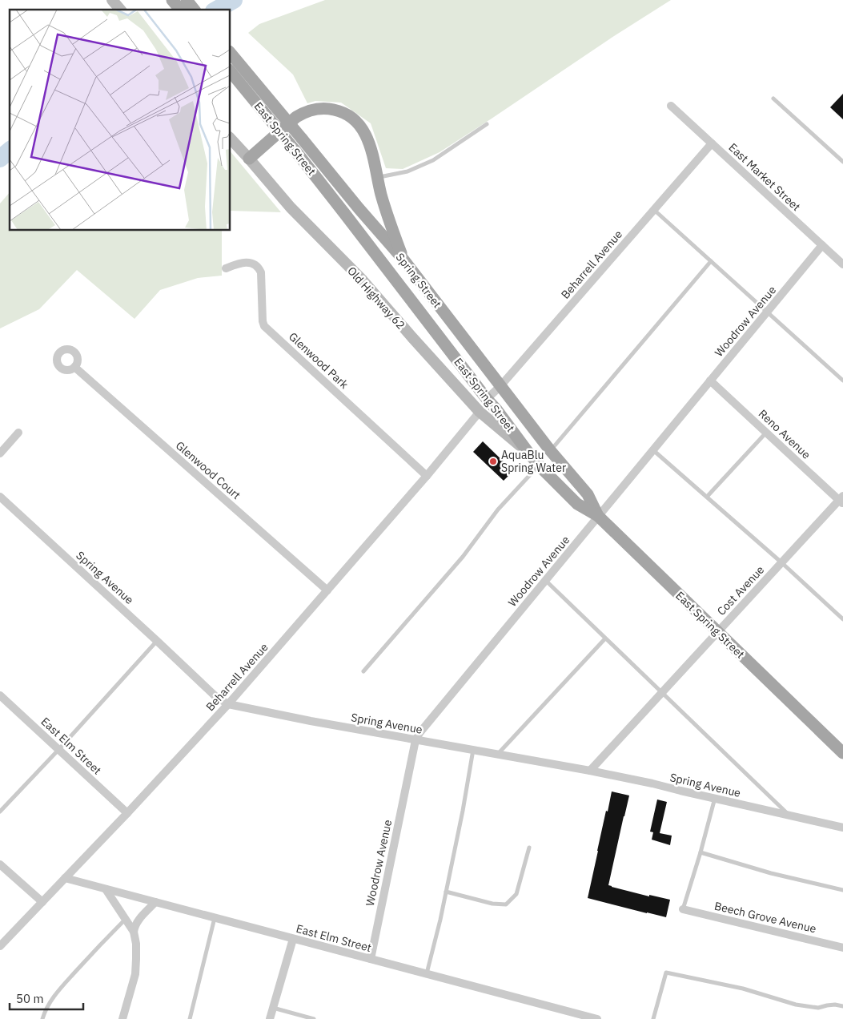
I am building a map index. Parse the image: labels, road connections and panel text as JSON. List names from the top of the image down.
{
  "streets": {
    "main road": ["East Spring Street", "Spring Street"],
    "street": [
      "East Market Street",
      "Beharrell Avenue",
      "Old Highway 62",
      "Woodrow Avenue",
      "Glenwood Park",
      "Reno Avenue",
      "Glenwood Court",
      "Spring Avenue",
      "Cost Avenue",
      "East Elm Street",
      "Beech Grove Avenue"
    ]
  },
  "crossings": [
    ["East Spring Street", "Beharrell Avenue"],
    ["East Spring Street", "Spring Street"],
    ["East Spring Street", "Old Highway 62"],
    ["East Spring Street", "Woodrow Avenue"],
    ["East Spring Street", "Cost Avenue"],
    ["East Market Street", "Beharrell Avenue"],
    ["East Market Street", "Woodrow Avenue"],
    ["Beharrell Avenue", "Spring Street"],
    ["Beharrell Avenue", "Old Highway 62"],
    ["Beharrell Avenue", "Glenwood Park"],
    ["Beharrell Avenue", "Glenwood Court"],
    ["Beharrell Avenue", "Spring Avenue"],
    ["Beharrell Avenue", "East Elm Street"],
    ["Spring Street", "Woodrow Avenue"],
    ["Woodrow Avenue", "Reno Avenue"],
    ["Woodrow Avenue", "Spring Avenue"],
    ["Woodrow Avenue", "East Elm Street"],
    ["Reno Avenue", "Cost Avenue"],
    ["Spring Avenue", "Cost Avenue"]
  ],
  "places": ["AquaBlu Spring Water"],
  "scale_bar": "50 m"
}
